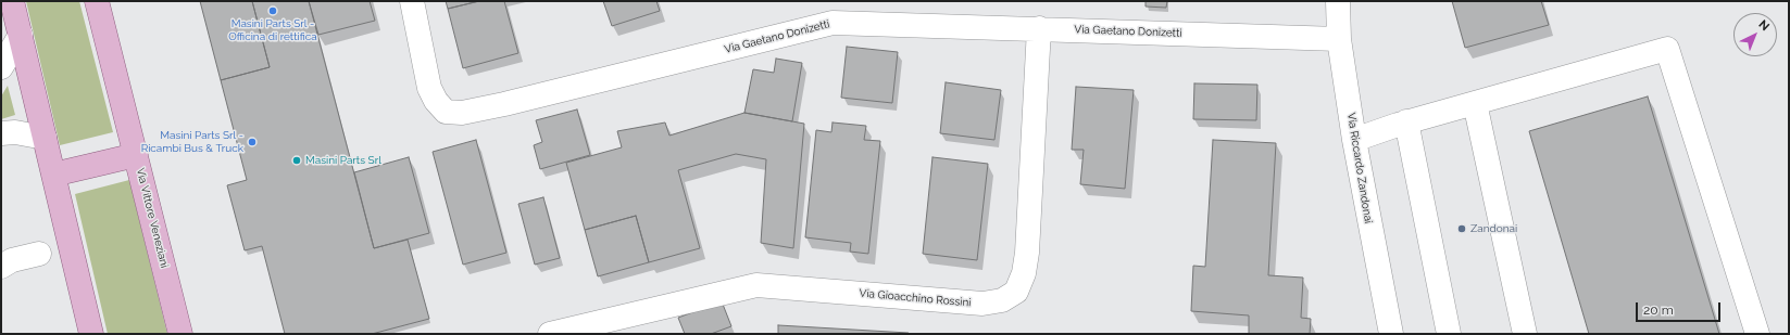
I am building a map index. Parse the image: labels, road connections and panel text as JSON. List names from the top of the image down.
{
  "streets": {
    "main road": ["Via Vittore Veneziani"],
    "street": ["Via Gaetano Donizetti", "Via Riccardo Zandonai", "Via Gioacchino Rossini"]
  },
  "crossings": [
    ["Via Gaetano Donizetti", "Via Riccardo Zandonai"],
    ["Via Gaetano Donizetti", "Via Gioacchino Rossini"]
  ],
  "places": [
    "Masini Parts Srl - Officina di rettifica",
    "Masini Parts Srl - Ricambi Bus & Truck",
    "Masini Parts Srl",
    "Zandonai"
  ],
  "scale_bar": "20 m",
  "north": "top right"
}
